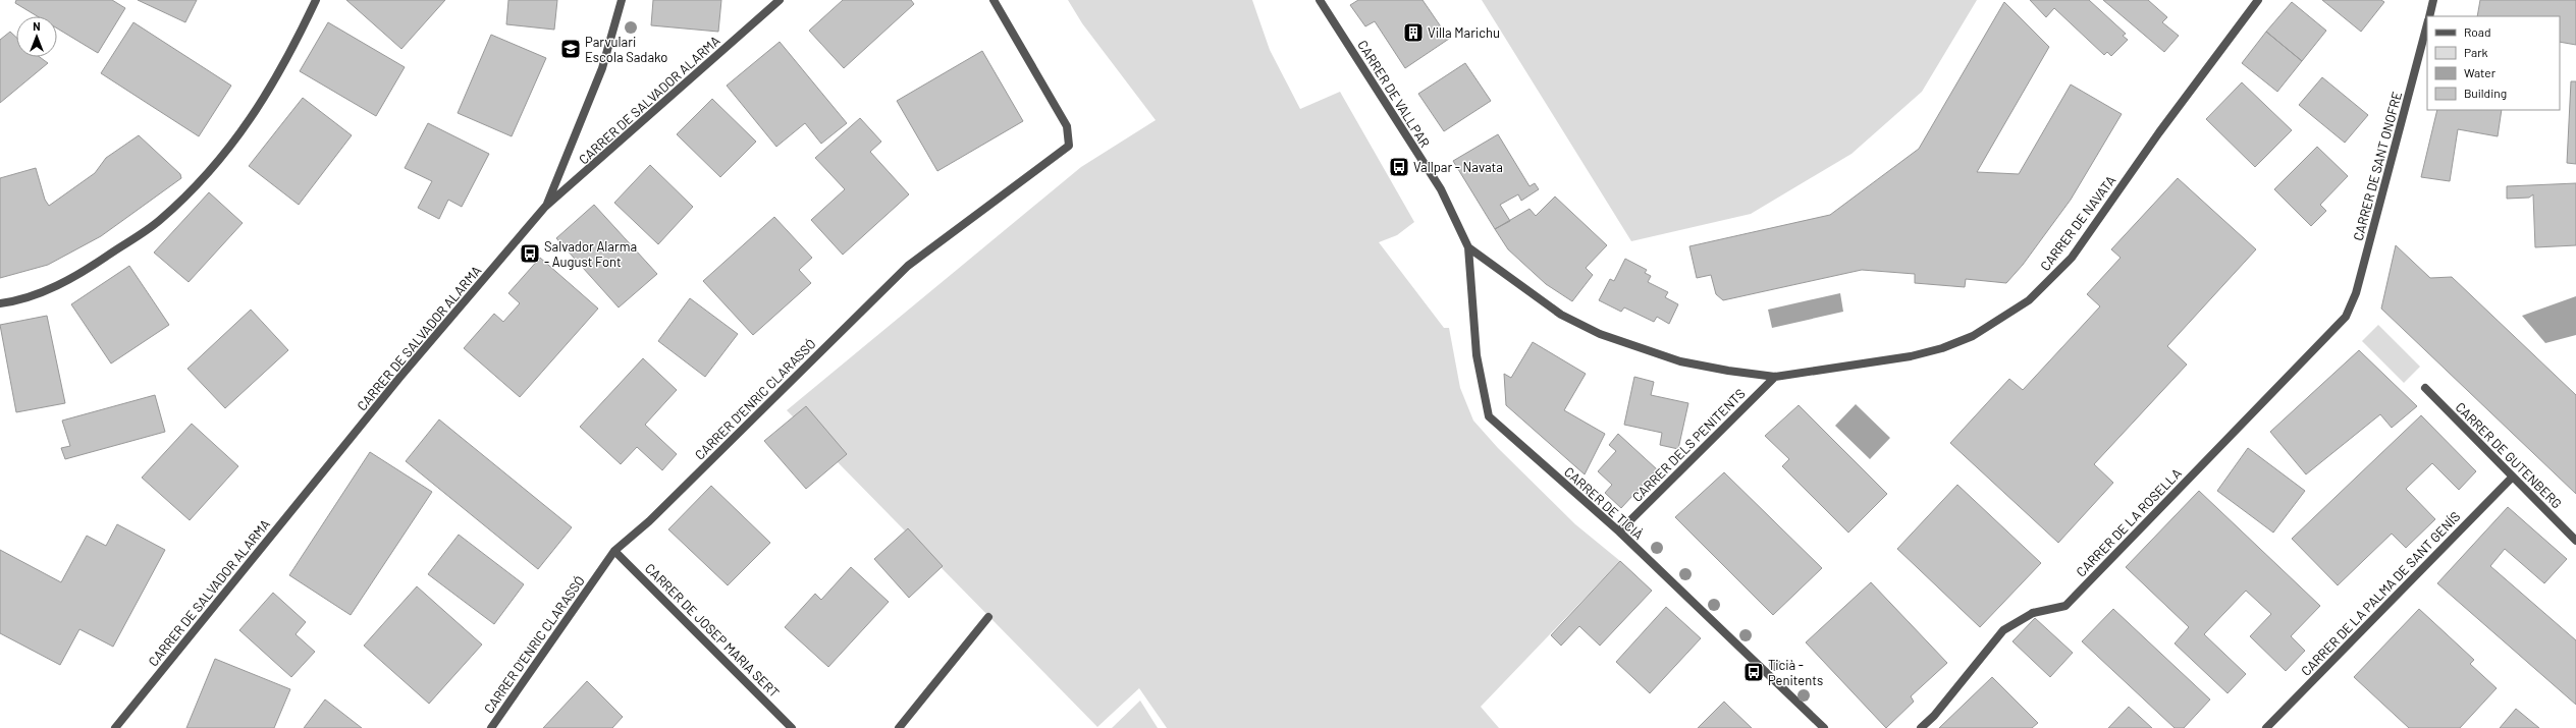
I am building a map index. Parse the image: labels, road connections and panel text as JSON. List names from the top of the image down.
{
  "streets": {
    "street": [
      "CARRER DE VALLPAR",
      "CARRER DE SALVADOR ALARMA",
      "CARRER DE SANT ONOFRE",
      "CARRER DE NAVATA",
      "CARRER D'ENRIC CLARASSÓ",
      "CARRER DELS PENITENTS",
      "CARRER DE GUTENBERG",
      "CARRER DE TICIÀ",
      "CARRER DE LA ROSELLA",
      "CARRER DE LA PALMA DE SANT GENÍS",
      "CARRER DE JOSEP MARIA SERT"
    ]
  },
  "crossings": [
    ["CARRER DE VALLPAR", "CARRER DE NAVATA"],
    ["CARRER DE VALLPAR", "CARRER DELS PENITENTS"],
    ["CARRER DE VALLPAR", "CARRER DE TICIÀ"],
    ["CARRER DE SANT ONOFRE", "CARRER DE LA ROSELLA"],
    ["CARRER DE NAVATA", "CARRER DELS PENITENTS"],
    ["CARRER D'ENRIC CLARASSÓ", "CARRER DE JOSEP MARIA SERT"],
    ["CARRER DELS PENITENTS", "CARRER DE TICIÀ"],
    ["CARRER DE GUTENBERG", "CARRER DE LA PALMA DE SANT GENÍS"]
  ],
  "places": {
    "building": ["Villa Marichu"],
    "school or university": ["Parvulari Escola Sadako"],
    "bus stop": ["Vallpar - Navata", "Salvador Alarma - August Font", "Ticià - Penitents"]
  },
  "legend": [
    "Road",
    "Park",
    "Water",
    "Building"
  ],
  "north": "top"
}
